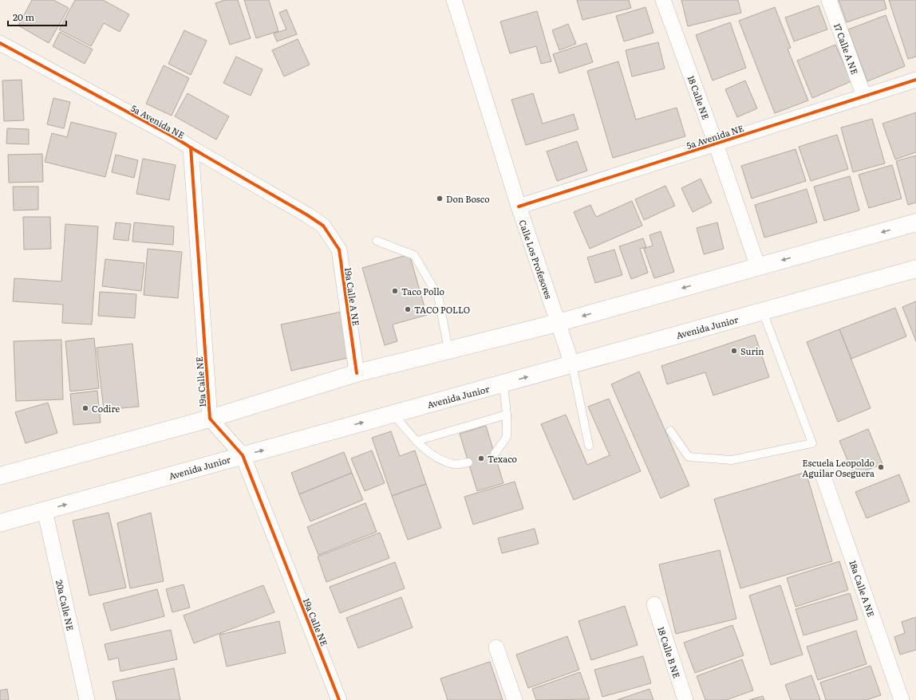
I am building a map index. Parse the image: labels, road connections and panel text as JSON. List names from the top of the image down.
{
  "streets": {
    "main road": ["Avenida Junior"],
    "street": [
      "17 Calle A NE",
      "18 Calle NE",
      "5a Avenida NE",
      "Calle Los Profesores",
      "19a Calle A NE",
      "19a Calle NE",
      "18a Calle A NE",
      "20a Calle NE",
      "18 Calle B NE"
    ]
  },
  "crossings": [
    ["17 Calle A NE", "5a Avenida NE"],
    ["18 Calle NE", "5a Avenida NE"],
    ["5a Avenida NE", "Calle Los Profesores"],
    ["5a Avenida NE", "19a Calle A NE"],
    ["5a Avenida NE", "19a Calle NE"],
    ["Calle Los Profesores", "Avenida Junior"],
    ["Avenida Junior", "19a Calle NE"],
    ["Avenida Junior", "20a Calle NE"]
  ],
  "places": [
    "Don Bosco",
    "Taco Pollo",
    "TACO POLLO",
    "Surin",
    "Codire",
    "Texaco",
    "Escuela Leopoldo Aguilar Oseguera"
  ],
  "scale_bar": "20 m"
}
